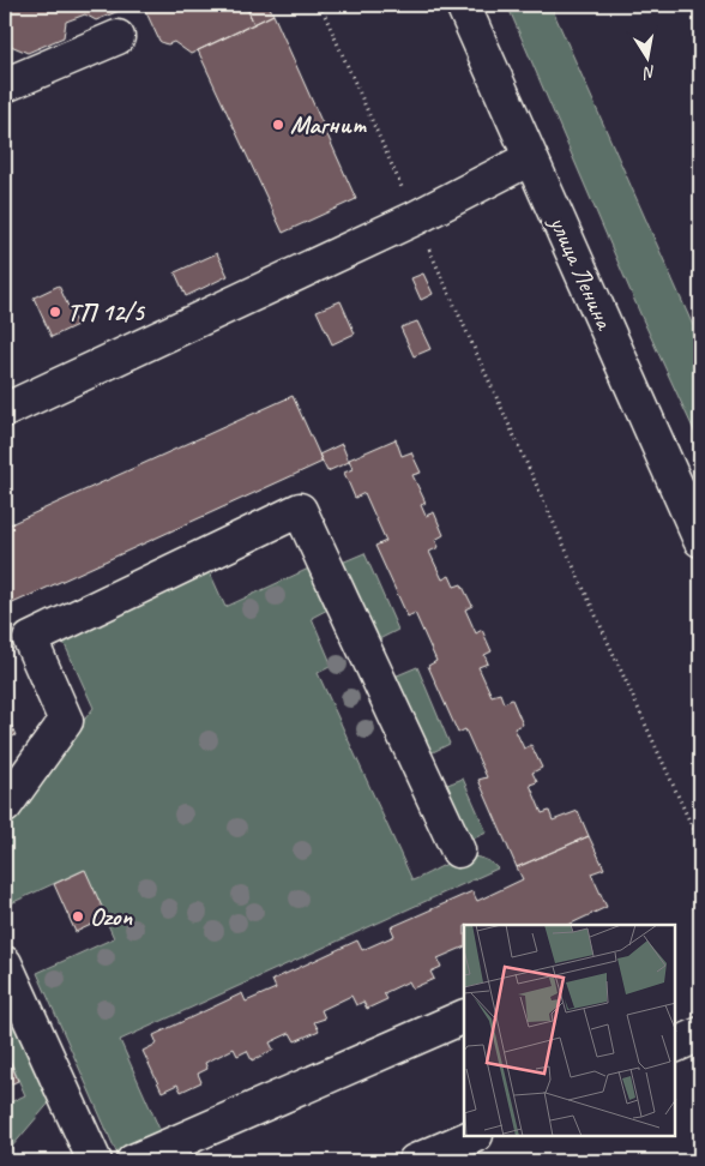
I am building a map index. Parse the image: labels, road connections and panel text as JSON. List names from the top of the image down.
{
  "streets": {
    "main road": ["улица Ленина"]
  },
  "places": ["Магнит", "ТП 12/5", "Ozon"],
  "north": "bottom"
}
